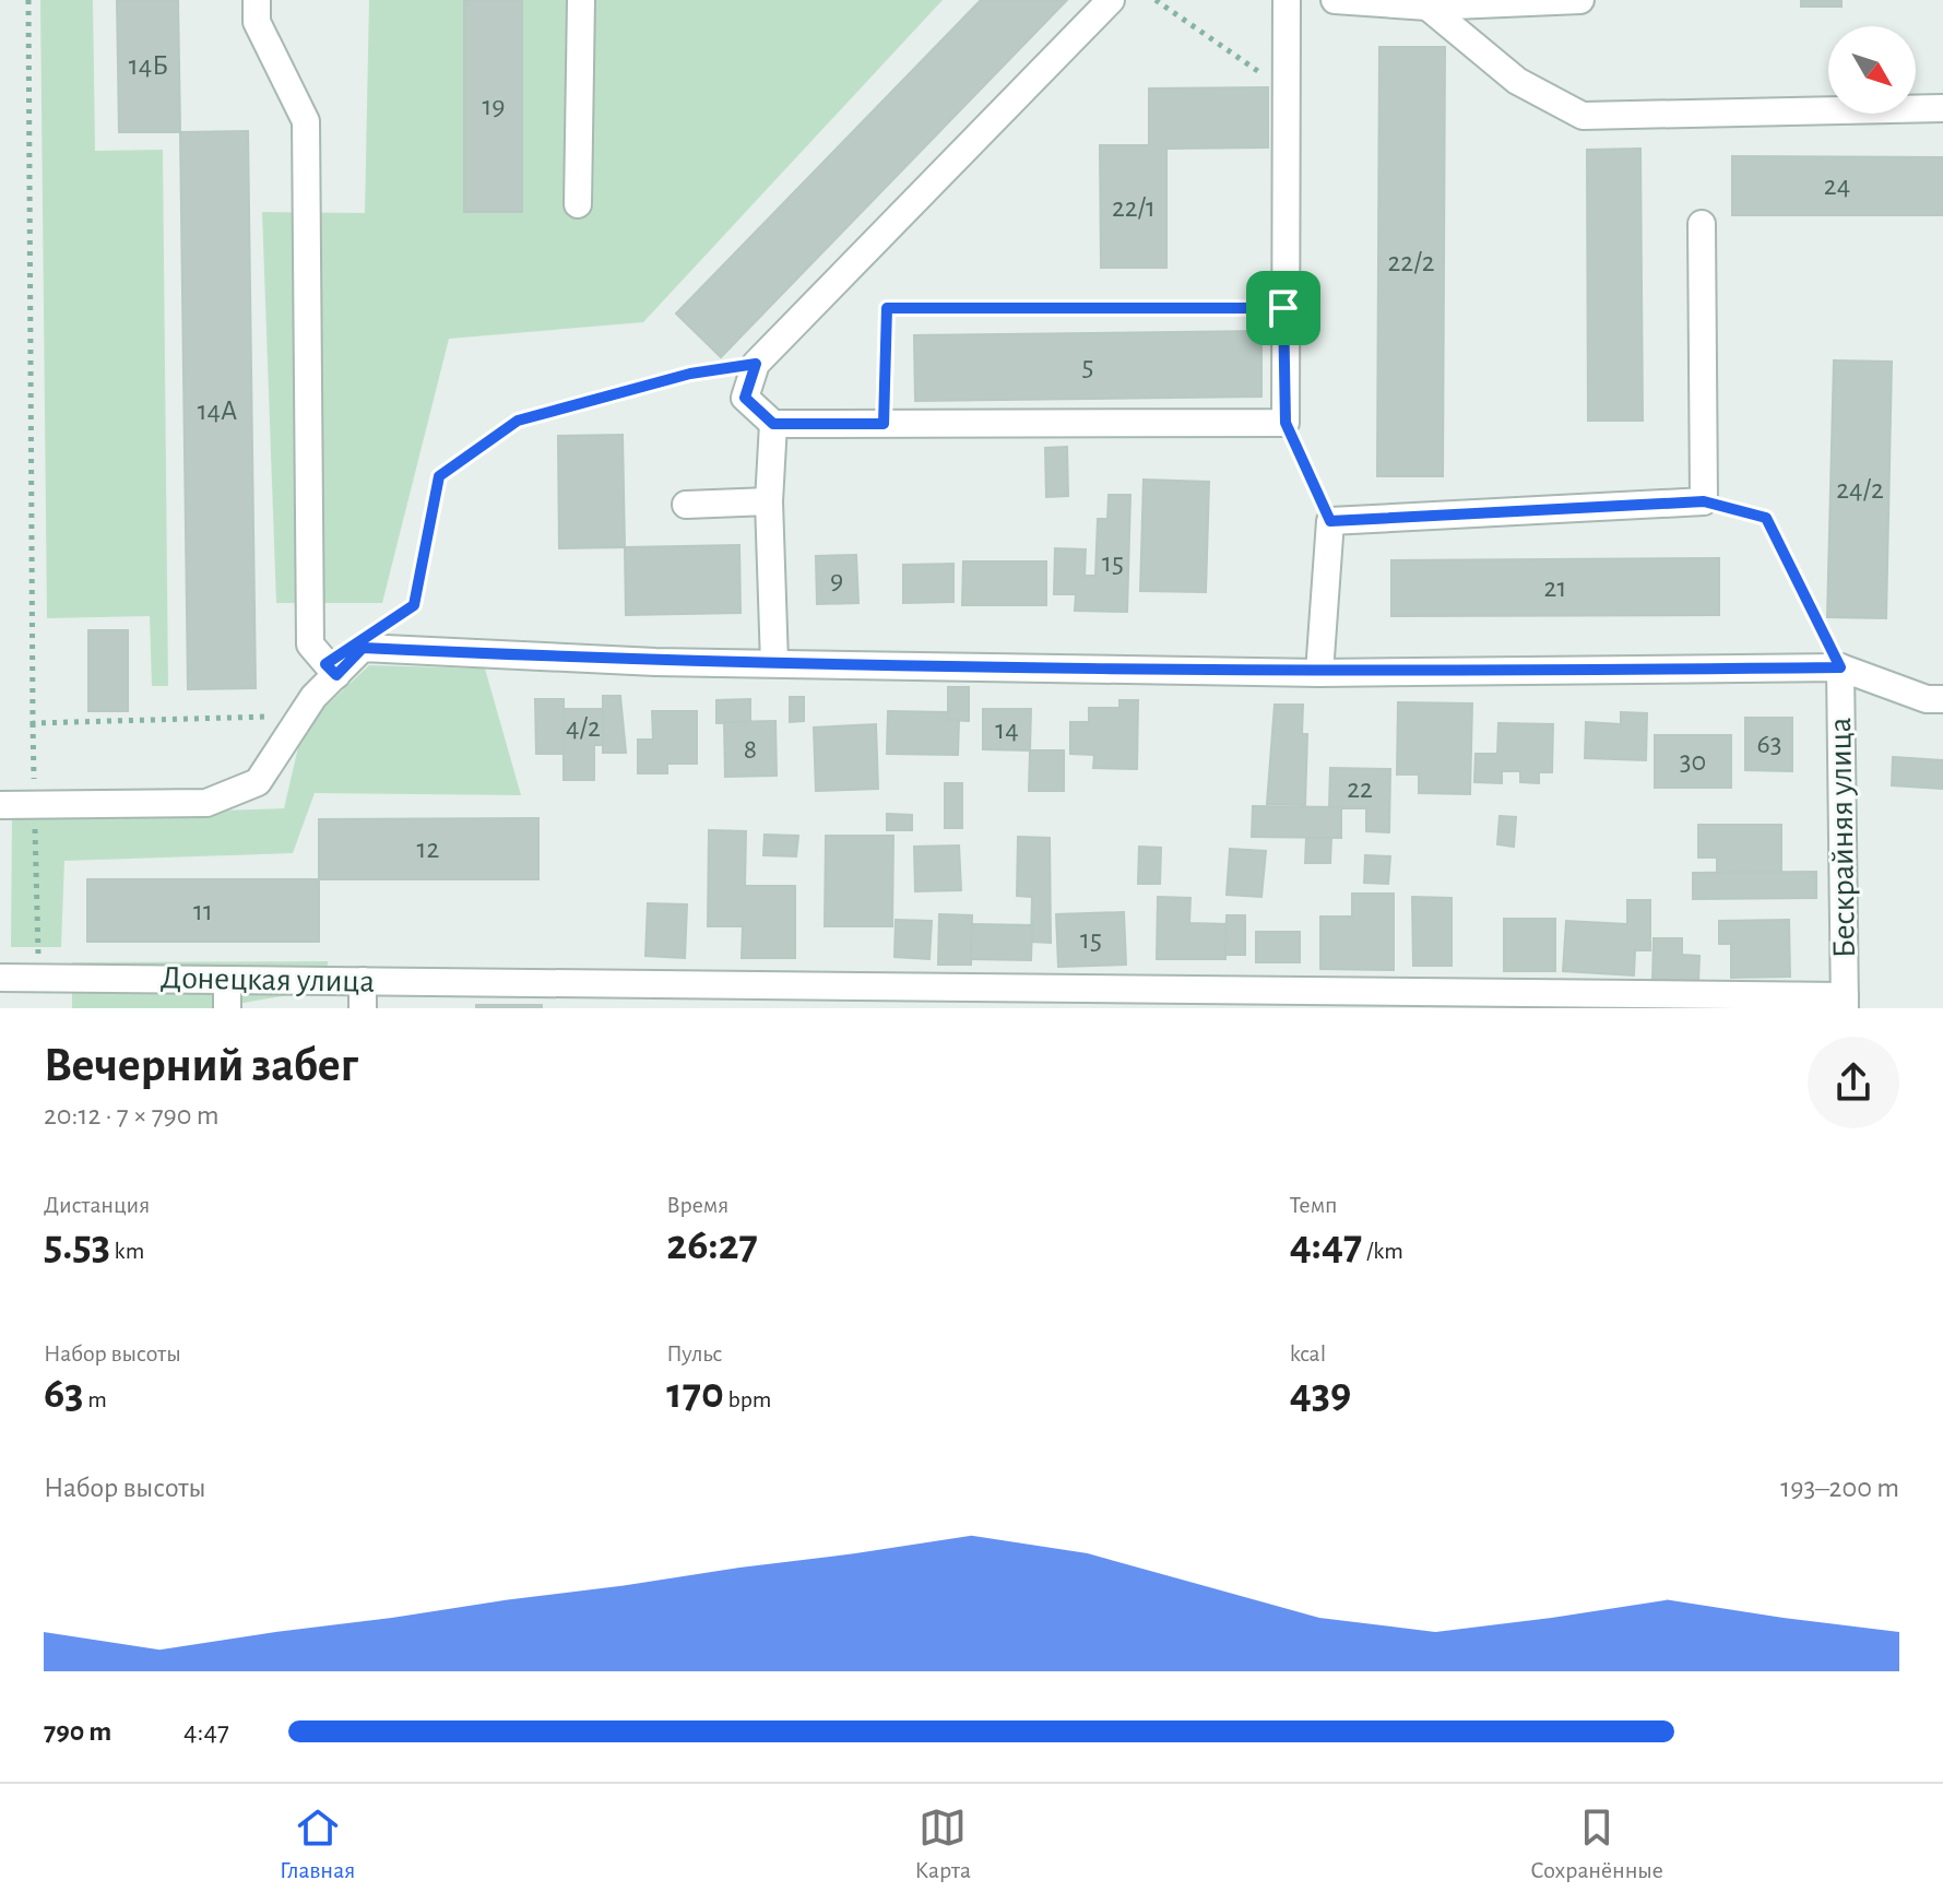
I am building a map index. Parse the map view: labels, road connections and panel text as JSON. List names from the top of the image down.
{
  "streets": {
    "street": ["Бескрайняя улица", "Донецкая улица"]
  },
  "crossings": [
    ["Бескрайняя улица", "Донецкая улица"]
  ],
  "house_numbers": [
    "14Б",
    "19",
    "24",
    "22/1",
    "22/2",
    "5",
    "14А",
    "24/2",
    "15",
    "9",
    "21",
    "4/2",
    "14",
    "63",
    "8",
    "30",
    "22",
    "12",
    "11",
    "15"
  ],
  "north": "bottom right",
  "page": {
    "heading": ["Вечерний забег", "20:12 · 7 × 790 m"],
    "stats": [
      ["Дистанция", "5.53 km"],
      ["Время", "26:27"],
      ["Темп", "4:47 /km"],
      ["Набор высоты", "63 m"],
      ["Пульс", "170 bpm"],
      ["kcal", "439"]
    ],
    "chart": ["Набор высоты", "193–200 m"],
    "list": [
      {
        "name": "790 m",
        "note": "4:47"
      }
    ],
    "tabs": ["Главная", "Карта", "Сохранённые"]
  }
}
